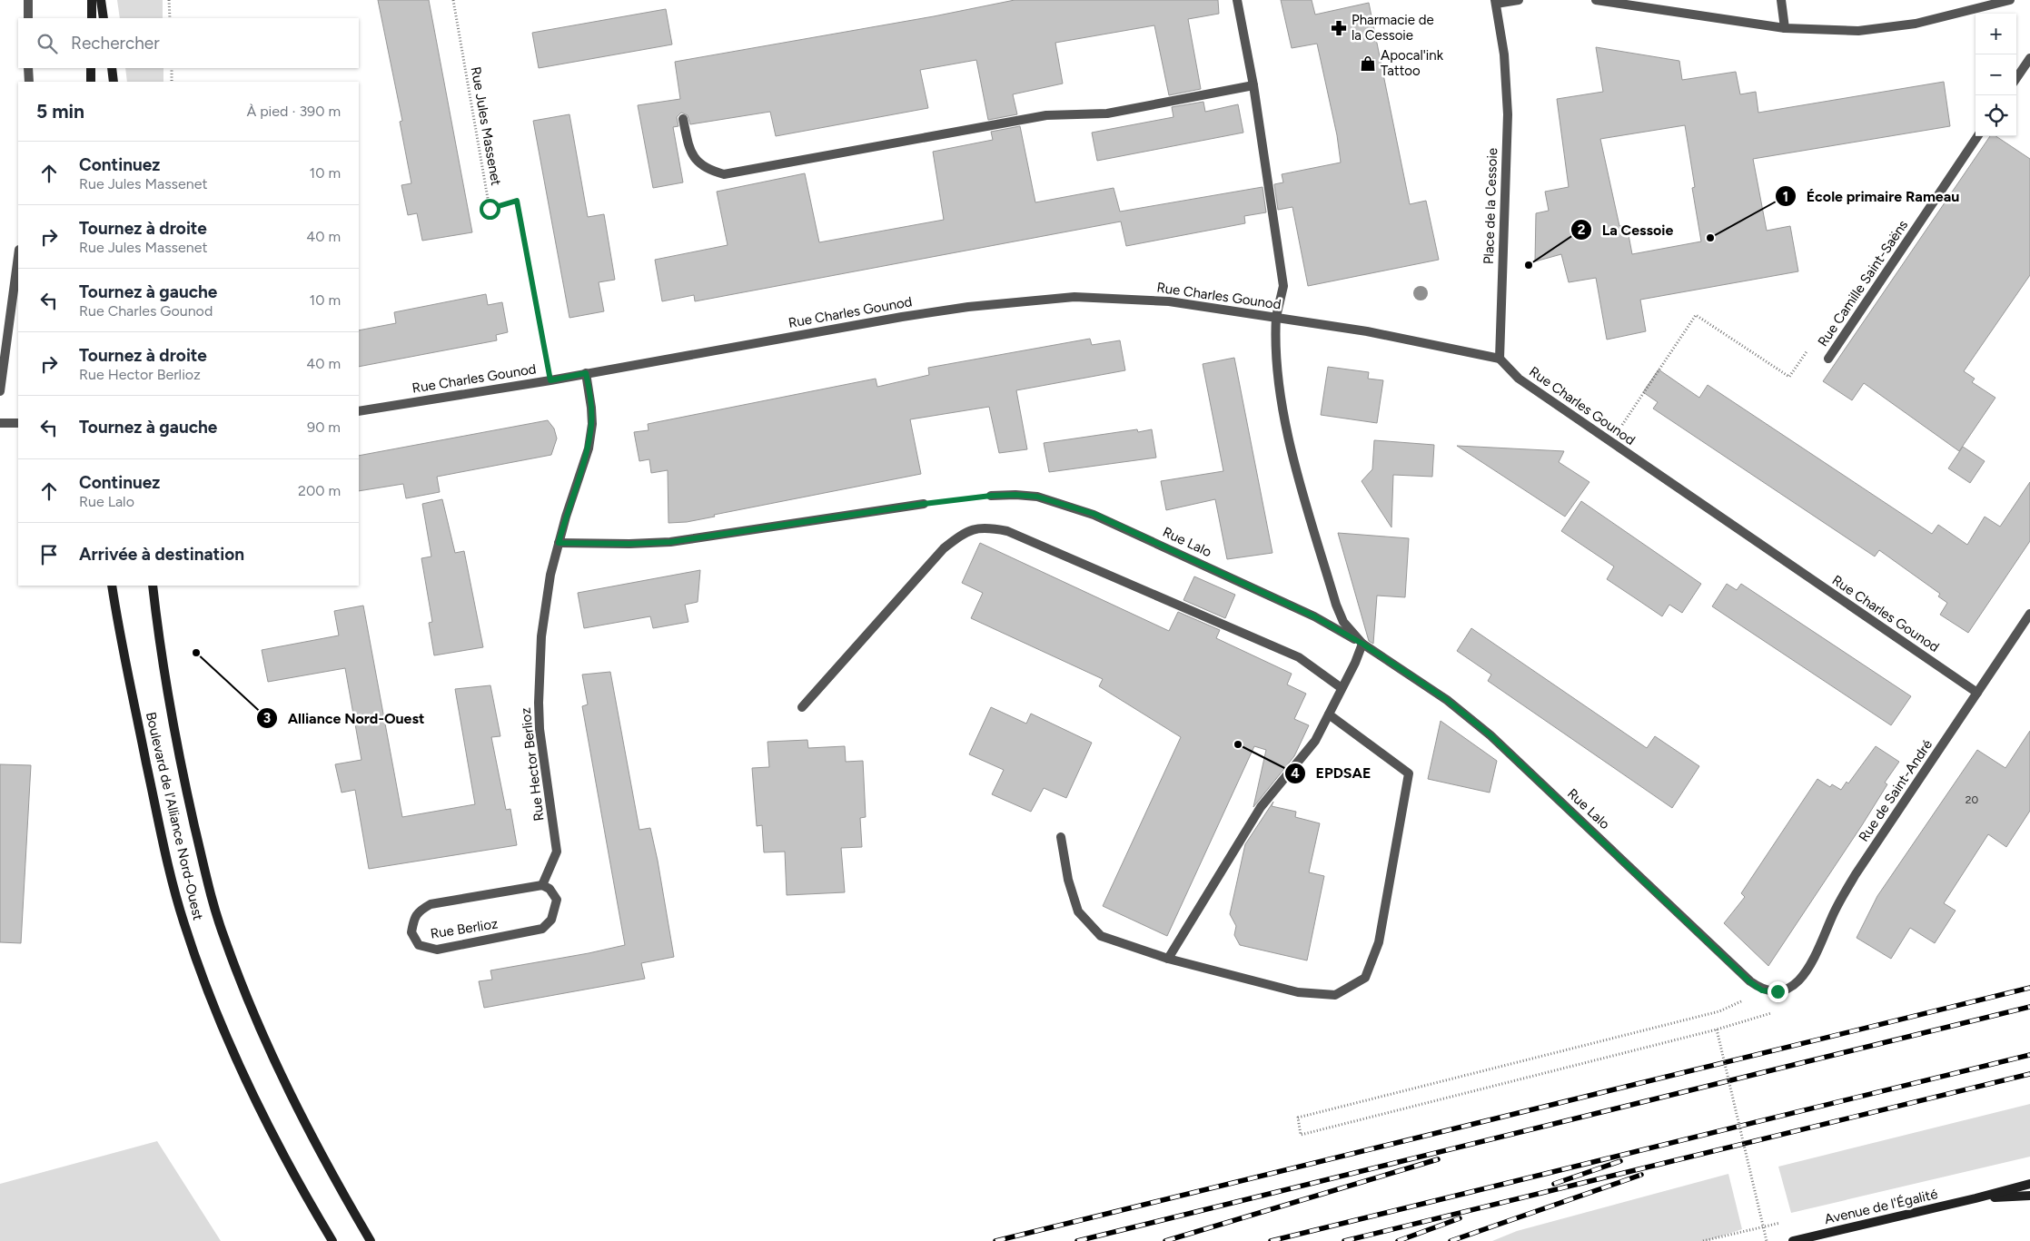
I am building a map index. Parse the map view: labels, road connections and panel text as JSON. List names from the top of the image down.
{
  "streets": {
    "street": [
      "Place de la Cessoie",
      "Rue Camille Saint-Saëns",
      "Rue Charles Gounod",
      "Rue Lalo",
      "Rue Hector Berlioz",
      "Rue de Saint-André",
      "Boulevard de l'Alliance Nord-Ouest",
      "Rue Berlioz",
      "Avenue de l'Égalité"
    ],
    "path": ["Rue Jules Massenet"]
  },
  "crossings": [
    ["Rue Jules Massenet", "Rue Charles Gounod"],
    ["Place de la Cessoie", "Rue Charles Gounod"],
    ["Rue Charles Gounod", "Rue Lalo"],
    ["Rue Charles Gounod", "Rue Hector Berlioz"],
    ["Rue Charles Gounod", "Rue de Saint-André"],
    ["Rue Lalo", "Rue de Saint-André"],
    ["Rue Hector Berlioz", "Rue Berlioz"]
  ],
  "places": {
    "pharmacy": ["Pharmacie de la Cessoie"],
    "shop": ["Apocal'ink Tattoo"],
    "other": [
      "École primaire Rameau",
      "La Cessoie",
      "Alliance Nord-Ouest",
      "EPDSAE"
    ]
  },
  "house_numbers": ["20"],
  "page": {
    "map_buttons": ["+", "−"],
    "search": "Rechercher",
    "heading": ["5 min", "À pied · 390 m"],
    "list": [
      ["Continuez", "Rue Jules Massenet", "10 m"],
      ["Tournez à droite", "Rue Jules Massenet", "40 m"],
      ["Tournez à gauche", "Rue Charles Gounod", "10 m"],
      ["Tournez à droite", "Rue Hector Berlioz", "40 m"],
      ["Tournez à gauche", "90 m"],
      ["Continuez", "Rue Lalo", "200 m"],
      "Arrivée à destination"
    ]
  }
}
